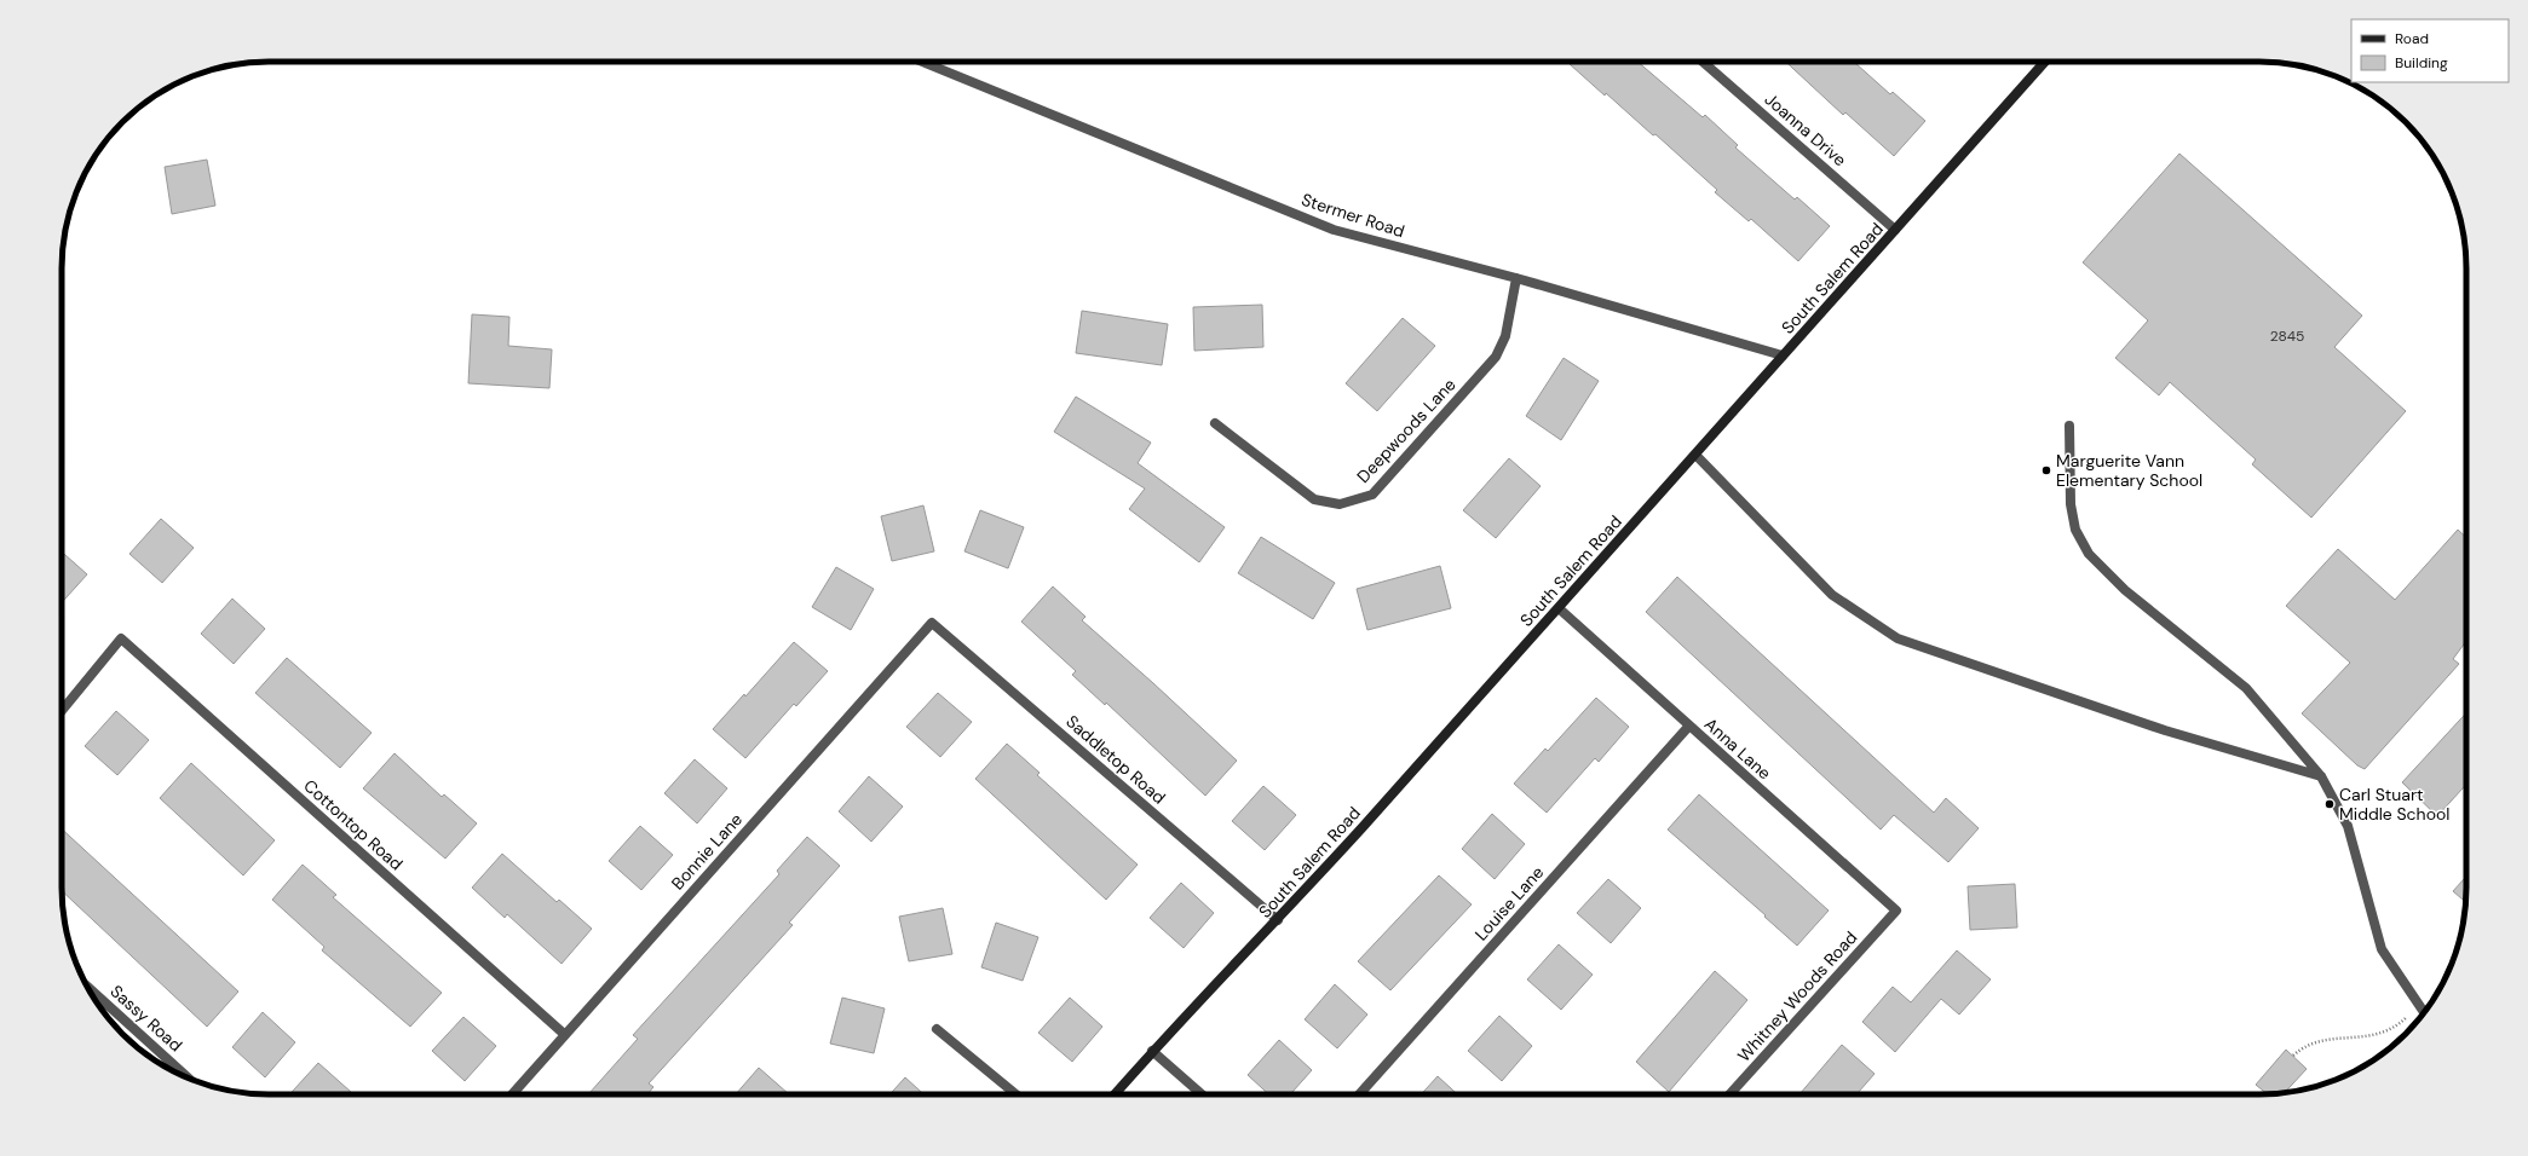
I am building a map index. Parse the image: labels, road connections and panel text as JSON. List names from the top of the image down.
{
  "streets": {
    "main road": ["South Salem Road"],
    "street": [
      "Joanna Drive",
      "Stermer Road",
      "Deepwoods Lane",
      "Anna Lane",
      "Saddletop Road",
      "Cottontop Road",
      "Bonnie Lane",
      "Louise Lane",
      "Whitney Woods Road",
      "Sassy Road"
    ]
  },
  "crossings": [
    ["Joanna Drive", "South Salem Road"],
    ["Stermer Road", "South Salem Road"],
    ["Stermer Road", "Deepwoods Lane"],
    ["South Salem Road", "Anna Lane"],
    ["South Salem Road", "Saddletop Road"],
    ["Anna Lane", "Louise Lane"],
    ["Anna Lane", "Whitney Woods Road"],
    ["Saddletop Road", "Bonnie Lane"],
    ["Cottontop Road", "Bonnie Lane"]
  ],
  "places": ["Marguerite Vann Elementary School", "Carl Stuart Middle School"],
  "house_numbers": ["2845"],
  "legend": ["Road", "Building"]
}
